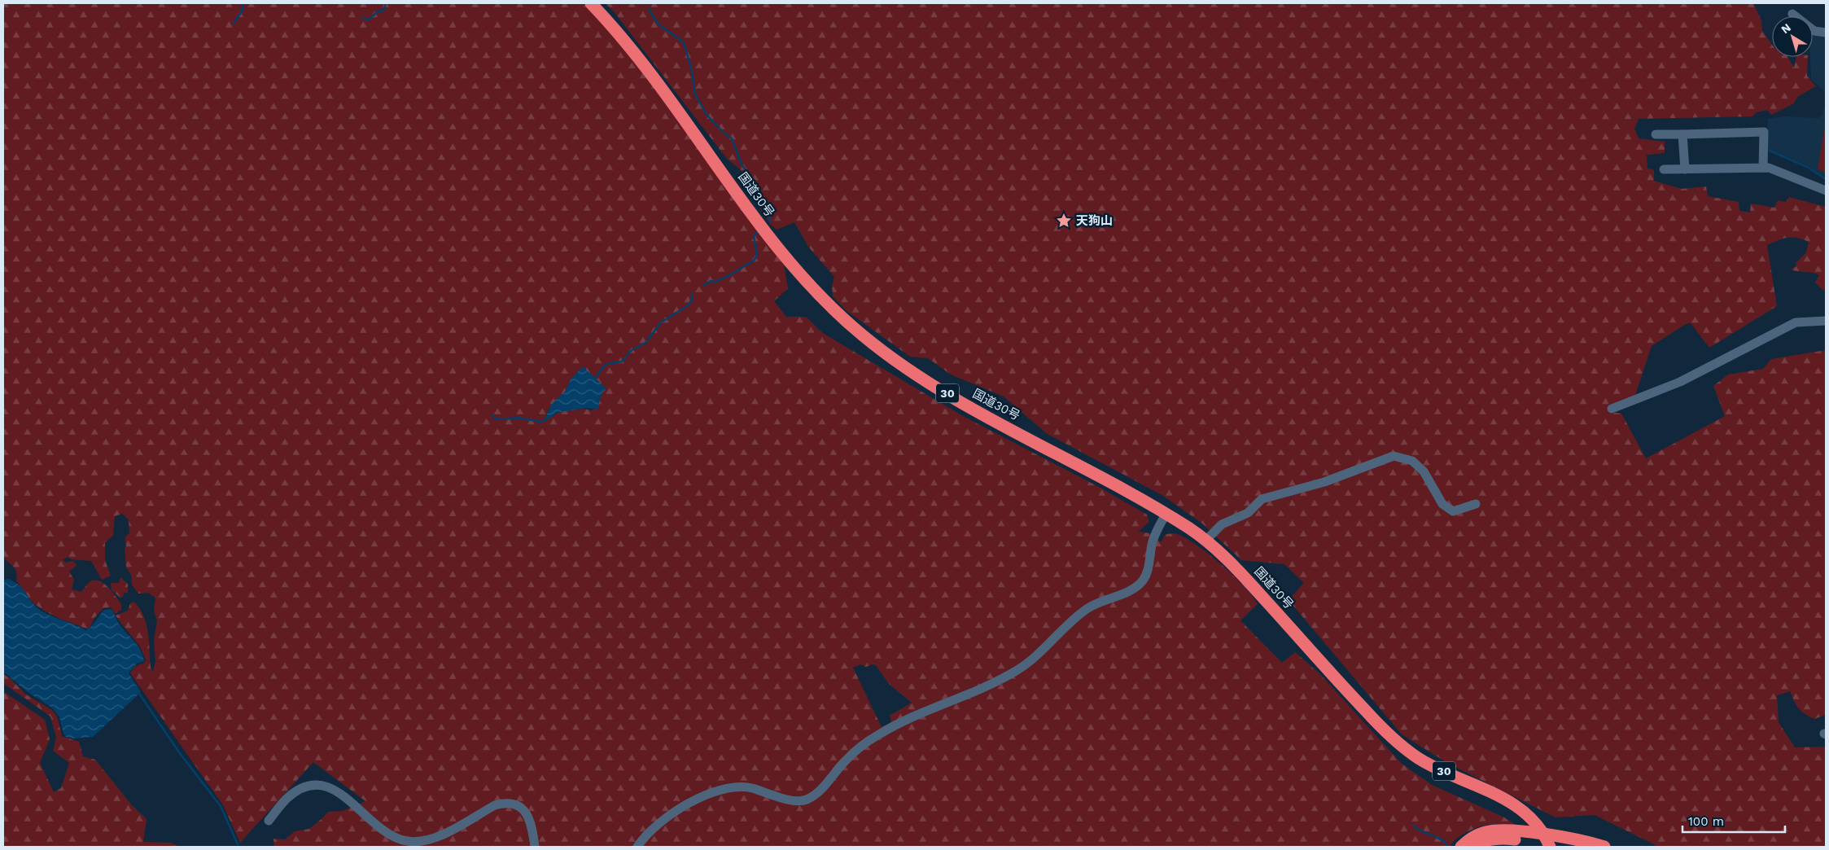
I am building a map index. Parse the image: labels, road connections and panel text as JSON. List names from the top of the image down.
{
  "streets": {
    "highway": ["国道30号", "30"]
  },
  "places": {
    "place": ["天狗山"]
  },
  "scale_bar": "100 m",
  "north": "top left"
}
